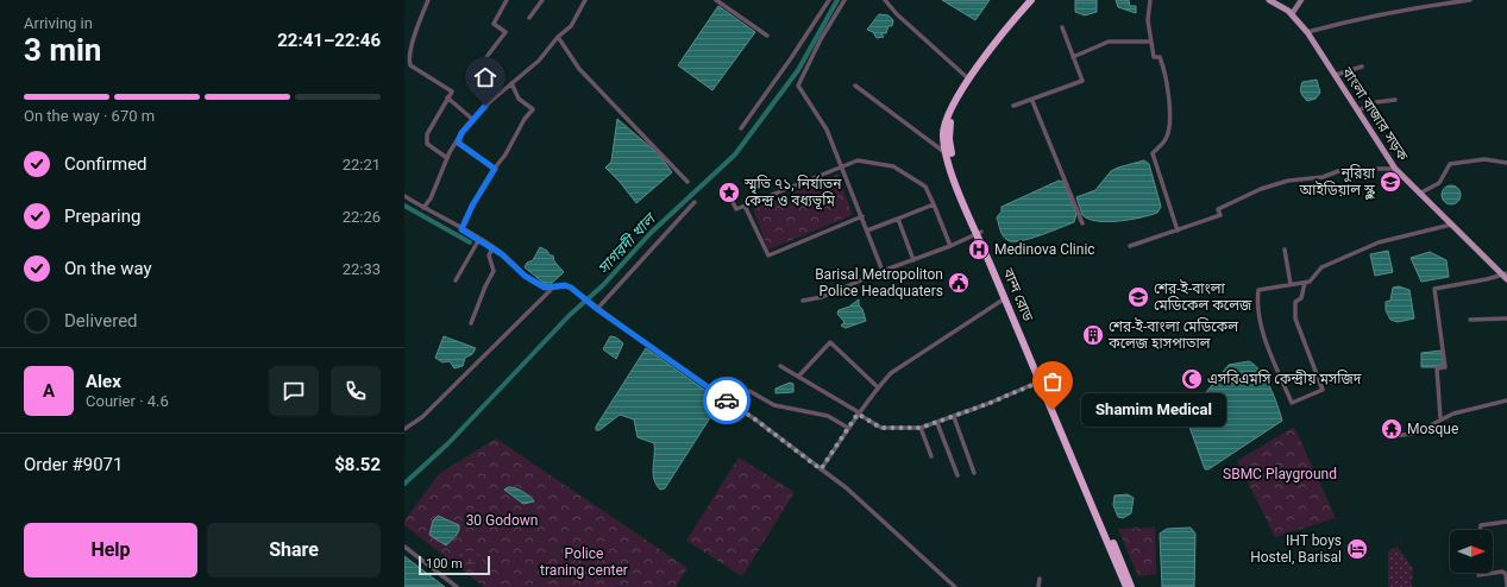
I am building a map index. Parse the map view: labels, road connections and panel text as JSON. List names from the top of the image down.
{
  "streets": {
    "highway": ["বান্দ রোড"],
    "main road": ["বাংলা বাজার সড়ক"]
  },
  "water": ["সাগরদী খাল"],
  "parks": ["SBMC Playground", "30 Godown", "Police traning center"],
  "places": {
    "school or university": ["নুরিয়া আইডিয়াল স্কুল", "শের-ই-বাংলা মেডিকেল কলেজ"],
    "place": ["স্মৃতি ৭১, নির্যাতন কেন্দ্র ও বধ্যভূমি"],
    "hospital": ["Medinova Clinic"],
    "public building": ["Barisal Metropoliton Police Headquaters"],
    "building": ["শের-ই-বাংলা মেডিকেল কলেজ হাসপাতাল"],
    "mosque": ["এসবিএমসি কেন্দ্রীয় মসজিদ"],
    "other": ["Shamim Medical"],
    "temple": ["Mosque"],
    "hotel": ["IHT boys Hostel, Barisal"]
  },
  "scale_bar": "100 m",
  "north": "right",
  "page": {
    "heading": ["3 min", "Arriving in", "22:41–22:46"],
    "panel": [
      "Alex",
      "Courier · 4.6",
      "Order #9071",
      "$8.52"
    ],
    "bar": "On the way · 670 m",
    "list": [
      ["Confirmed", "22:21"],
      ["Preparing", "22:26"],
      ["On the way", "22:33"],
      "Delivered"
    ],
    "round": "A",
    "bubble": "Shamim Medical",
    "buttons": ["Help", "Share"],
    "scale": "100 m"
  }
}
